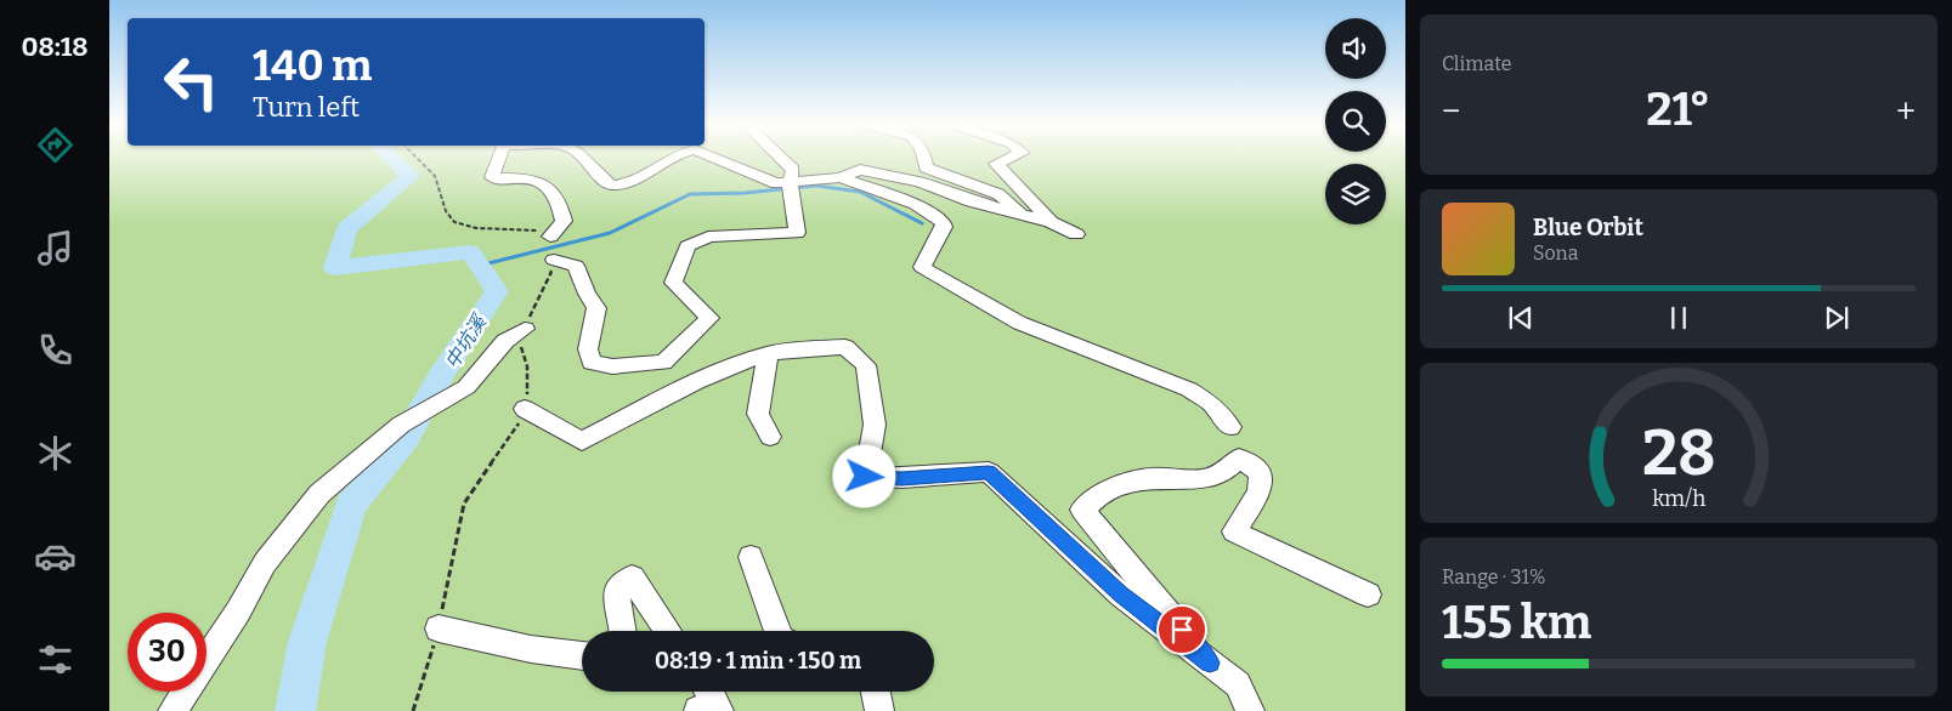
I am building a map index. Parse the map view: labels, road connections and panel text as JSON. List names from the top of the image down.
{
  "water": ["中坑溪"],
  "page": {
    "tabs": "08:18",
    "tile": [
      "Climate",
      ["Range · 31%", "155 km"]
    ],
    "turn": ["140 m", "Turn left"],
    "heat": ["−", "21°", "+"],
    "song": ["Blue Orbit", "Sona"],
    "limit": "30",
    "trip": "08:19 · 1 min · 150 m",
    "gauge": ["28", "km/h"]
  }
}
